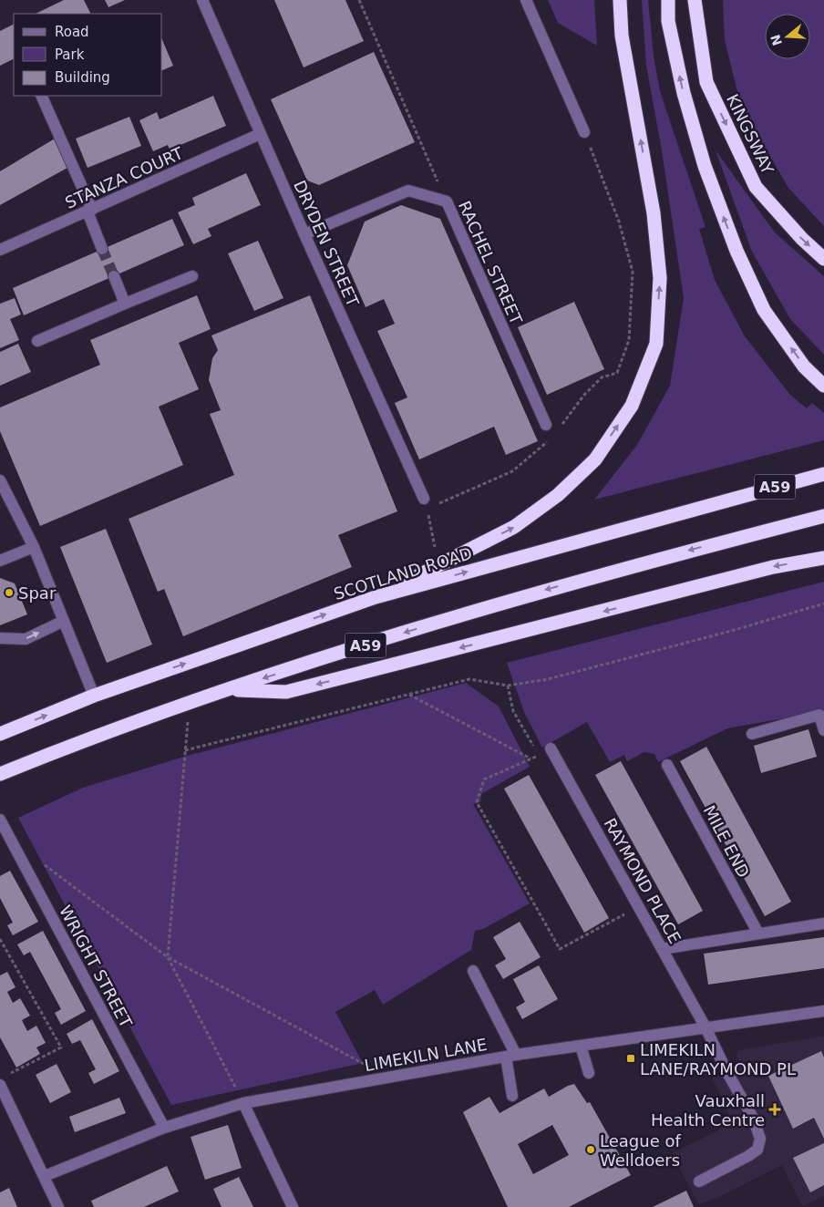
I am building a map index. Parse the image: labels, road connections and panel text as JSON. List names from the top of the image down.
{
  "streets": {
    "highway": ["KINGSWAY", "A59", "SCOTLAND ROAD"],
    "street": [
      "STANZA COURT",
      "DRYDEN STREET",
      "RACHEL STREET",
      "MILE END",
      "RAYMOND PLACE",
      "WRIGHT STREET",
      "LIMEKILN LANE"
    ]
  },
  "crossings": [
    ["STANZA COURT", "DRYDEN STREET"],
    ["DRYDEN STREET", "RACHEL STREET"],
    ["RAYMOND PLACE", "LIMEKILN LANE"],
    ["WRIGHT STREET", "LIMEKILN LANE"]
  ],
  "places": {
    "other": ["Spar", "League of Welldoers"],
    "transit": ["LIMEKILN LANE/RAYMOND PL"],
    "health": ["Vauxhall Health Centre"]
  },
  "legend": ["Road", "Park", "Building"],
  "north": "left"
}
